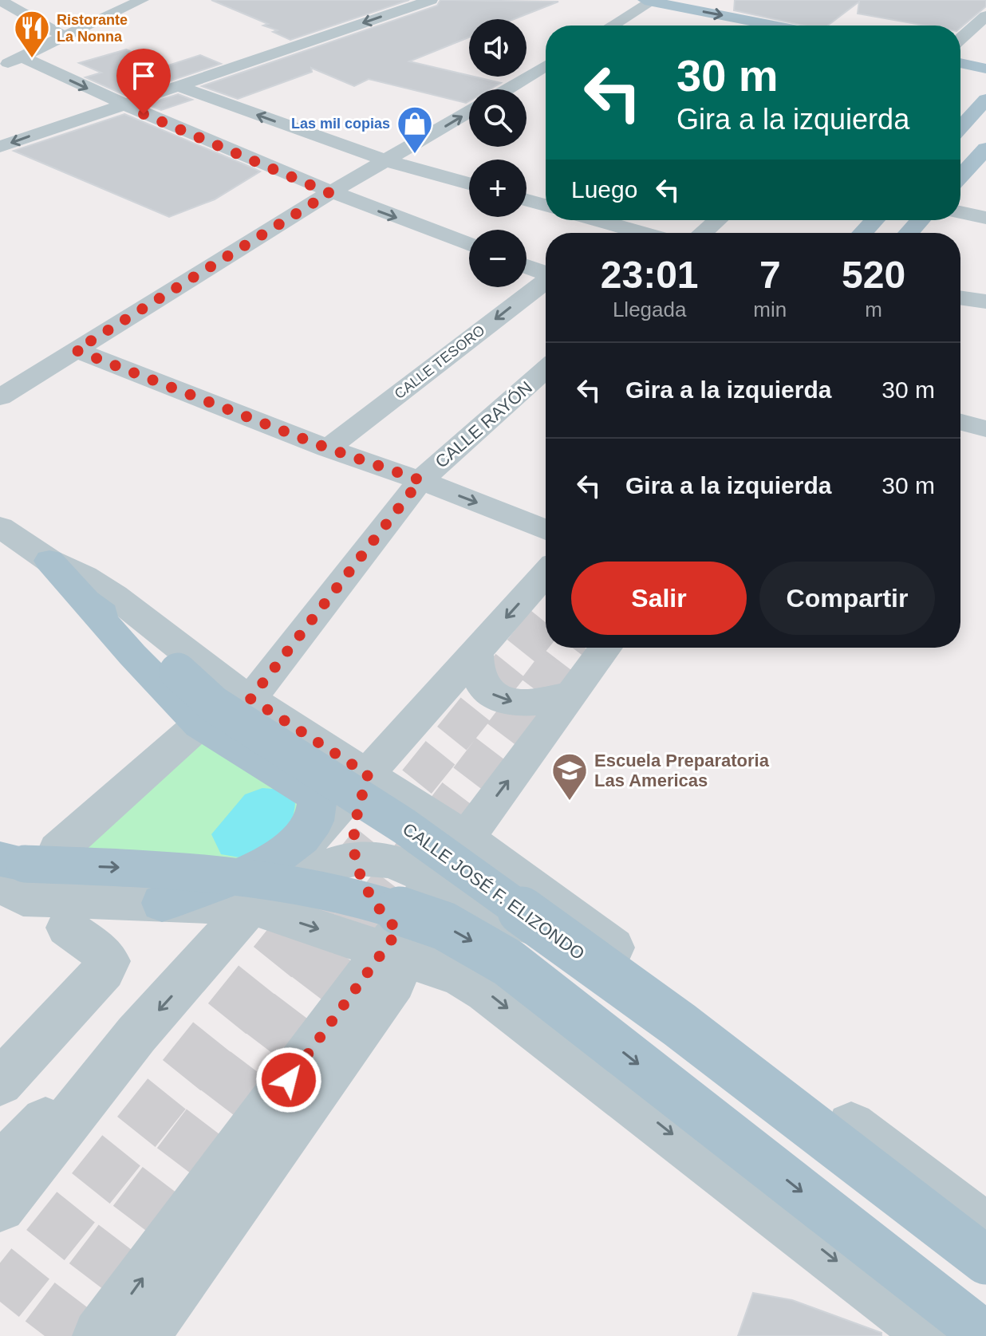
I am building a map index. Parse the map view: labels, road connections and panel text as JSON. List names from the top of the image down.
{
  "streets": {
    "main road": ["CALLE JOSÉ F. ELIZONDO"],
    "street": ["CALLE TESORO", "CALLE RAYÓN"]
  },
  "places": {
    "restaurant": ["Ristorante La Nonna"],
    "shop": ["Las mil copias"],
    "school or university": ["Escuela Preparatoria Las Americas"]
  },
  "page": {
    "map_buttons": ["+", "−"],
    "turn": ["30 m", "Gira a la izquierda"],
    "then": "Luego",
    "eta": [
      "23:01",
      "Llegada",
      "7",
      "min",
      "520",
      "m"
    ],
    "list": [
      {
        "name": "Gira a la izquierda",
        "value": "30 m"
      },
      {
        "name": "Gira a la izquierda",
        "value": "30 m"
      }
    ],
    "buttons": ["Salir", "Compartir"]
  }
}
